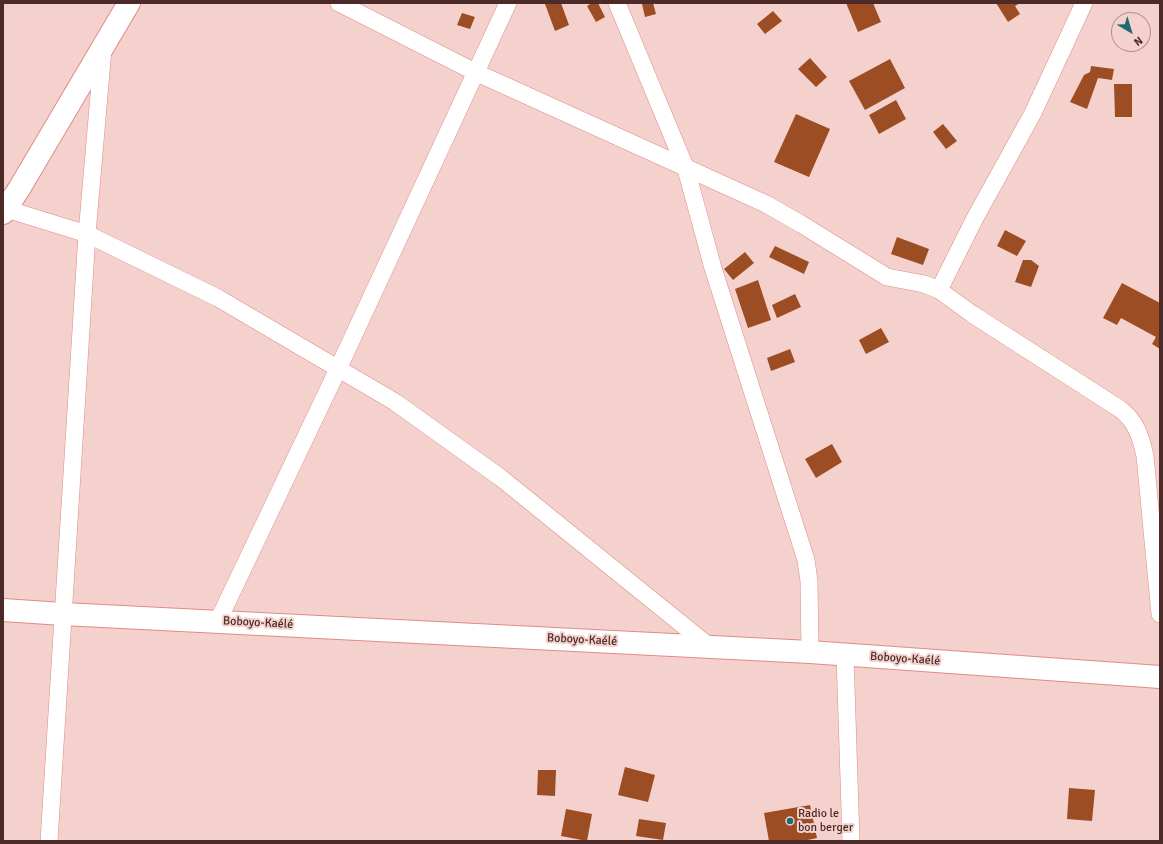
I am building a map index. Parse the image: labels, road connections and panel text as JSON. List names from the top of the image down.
{
  "streets": {
    "main road": ["Boboyo-Kaélé"]
  },
  "places": ["Radio le bon berger"],
  "north": "bottom right"
}
